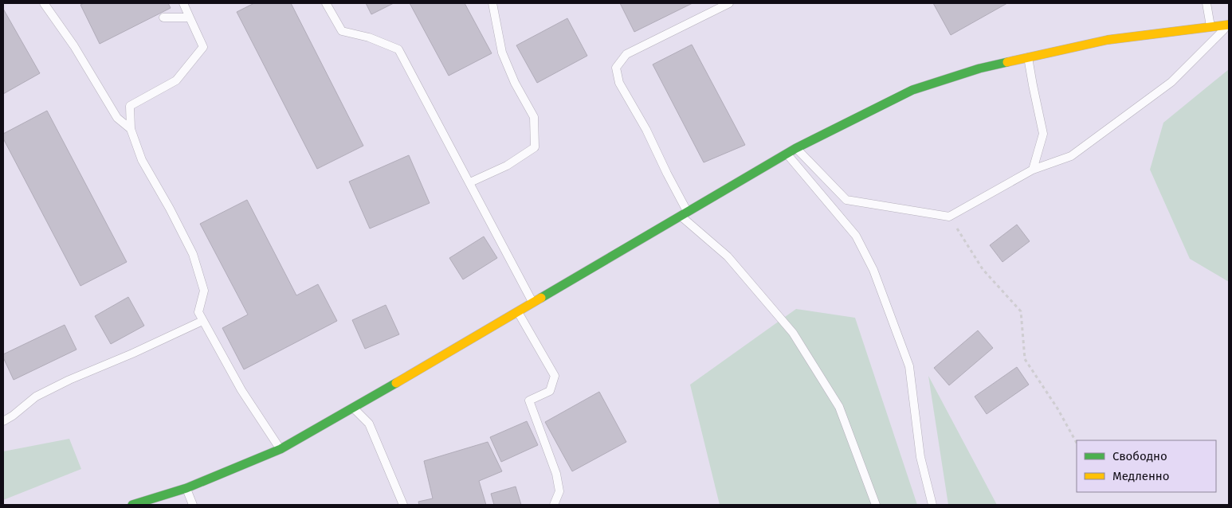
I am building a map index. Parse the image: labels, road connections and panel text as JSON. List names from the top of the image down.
{
  "legend": ["Свободно", "Медленно"]
}
